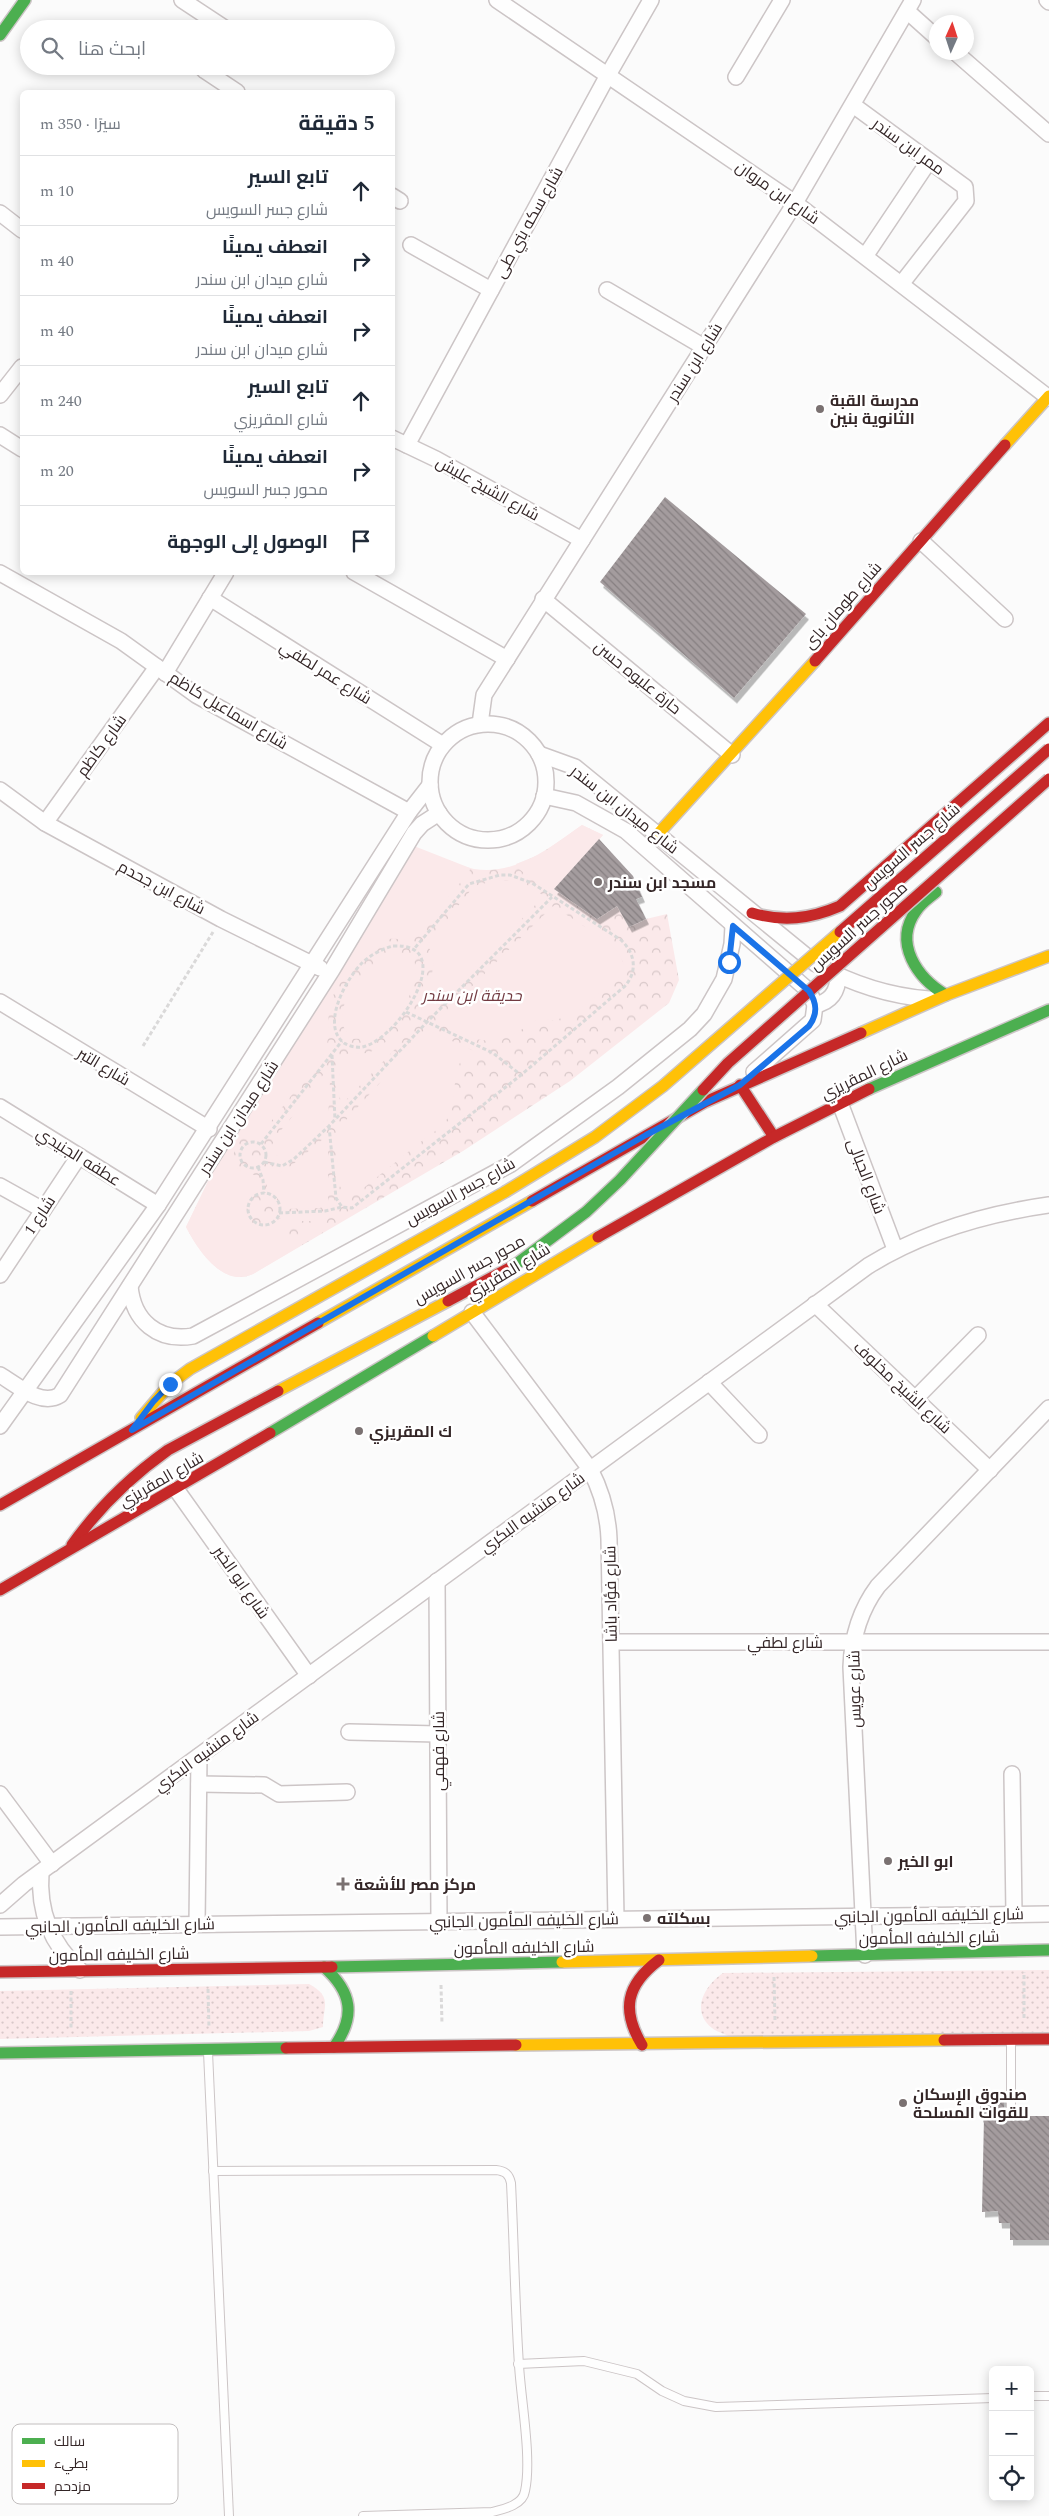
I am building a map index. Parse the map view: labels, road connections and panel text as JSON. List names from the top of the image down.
{
  "streets": {
    "main road": [
      "شارع طومان باى",
      "شارع جسر السويس",
      "محور جسر السويس",
      "شارع المقريزي",
      "شارع الخليفه المأمون"
    ],
    "street": [
      "ممر ابن سندر",
      "شارع ابن مروان",
      "شارع سكه بني طى",
      "شارع ابن سندر",
      "شارع الشيخ عليش",
      "شارع عمر لطفي",
      "حارة عليوه حسن",
      "شارع اسماعيل كاظم",
      "شارع كاظم",
      "شارع ميدان ابن سندر",
      "شارع ابن جحدم",
      "شارع التبر",
      "عطفه الجنيدي",
      "شارع الجبالى",
      "شارع 1",
      "شارع الشيخ مخلوف",
      "شارع منشيه البكري",
      "شارع ابو الخير",
      "شارع فؤاد باشا",
      "شارع لطفي",
      "شارع عويس",
      "شارع فهمي",
      "شارع الخليفه المأمون الجانبي"
    ]
  },
  "crossings": [
    ["ممر ابن سندر", "شارع ابن مروان"],
    ["ممر ابن سندر", "شارع ابن سندر"],
    ["شارع ابن مروان", "شارع سكه بني طى"],
    ["شارع ابن مروان", "شارع ابن سندر"],
    ["شارع ابن مروان", "شارع طومان باى"],
    ["شارع سكه بني طى", "شارع الشيخ عليش"],
    ["شارع ابن سندر", "شارع الشيخ عليش"],
    ["شارع ابن سندر", "شارع عمر لطفي"],
    ["شارع ابن سندر", "حارة عليوه حسن"],
    ["شارع ابن سندر", "شارع ميدان ابن سندر"],
    ["شارع طومان باى", "حارة عليوه حسن"],
    ["شارع طومان باى", "شارع ميدان ابن سندر"],
    ["شارع عمر لطفي", "شارع كاظم"],
    ["شارع عمر لطفي", "شارع ميدان ابن سندر"],
    ["شارع اسماعيل كاظم", "شارع كاظم"],
    ["شارع اسماعيل كاظم", "شارع ميدان ابن سندر"],
    ["شارع كاظم", "شارع ابن جحدم"],
    ["شارع ميدان ابن سندر", "شارع جسر السويس"],
    ["شارع ميدان ابن سندر", "شارع ابن جحدم"],
    ["شارع ميدان ابن سندر", "شارع التبر"],
    ["شارع ميدان ابن سندر", "عطفه الجنيدي"],
    ["محور جسر السويس", "شارع المقريزي"],
    ["شارع المقريزي", "شارع الجبالى"],
    ["شارع المقريزي", "شارع ابو الخير"],
    ["شارع المقريزي", "شارع فؤاد باشا"],
    ["عطفه الجنيدي", "شارع 1"],
    ["شارع الجبالى", "شارع منشيه البكري"],
    ["شارع الشيخ مخلوف", "شارع منشيه البكري"],
    ["شارع الشيخ مخلوف", "شارع عويس"],
    ["شارع منشيه البكري", "شارع ابو الخير"],
    ["شارع منشيه البكري", "شارع فؤاد باشا"],
    ["شارع منشيه البكري", "شارع فهمي"],
    ["شارع فؤاد باشا", "شارع لطفي"],
    ["شارع فؤاد باشا", "شارع الخليفه المأمون الجانبي"],
    ["شارع لطفي", "شارع عويس"],
    ["شارع عويس", "شارع الخليفه المأمون الجانبي"],
    ["شارع عويس", "شارع الخليفه المأمون"],
    ["شارع فهمي", "شارع الخليفه المأمون الجانبي"]
  ],
  "parks": ["حديقة ابن سندر"],
  "places": {
    "other": [
      "مدرسة القبة الثانوية بنين",
      "مسجد ابن سندر",
      "ك المقريزي",
      "ابو الخير",
      "بسكلته",
      "صندوق الإسكان للقوات المسلحة"
    ],
    "health": ["مركز مصر للأشعة"]
  },
  "legend": ["سالك", "بطيء", "مزدحم"],
  "north": "top",
  "page": {
    "search": "ابحث هنا",
    "heading": ["5 دقيقة", "سيرًا · 350 m"],
    "list": [
      ["تابع السير", "شارع جسر السويس", "10 m"],
      ["انعطف يمينًا", "شارع ميدان ابن سندر", "40 m"],
      ["انعطف يمينًا", "شارع ميدان ابن سندر", "40 m"],
      ["تابع السير", "شارع المقريزي", "240 m"],
      ["انعطف يمينًا", "محور جسر السويس", "20 m"],
      "الوصول إلى الوجهة"
    ],
    "map_buttons": ["+", "−"]
  }
}
